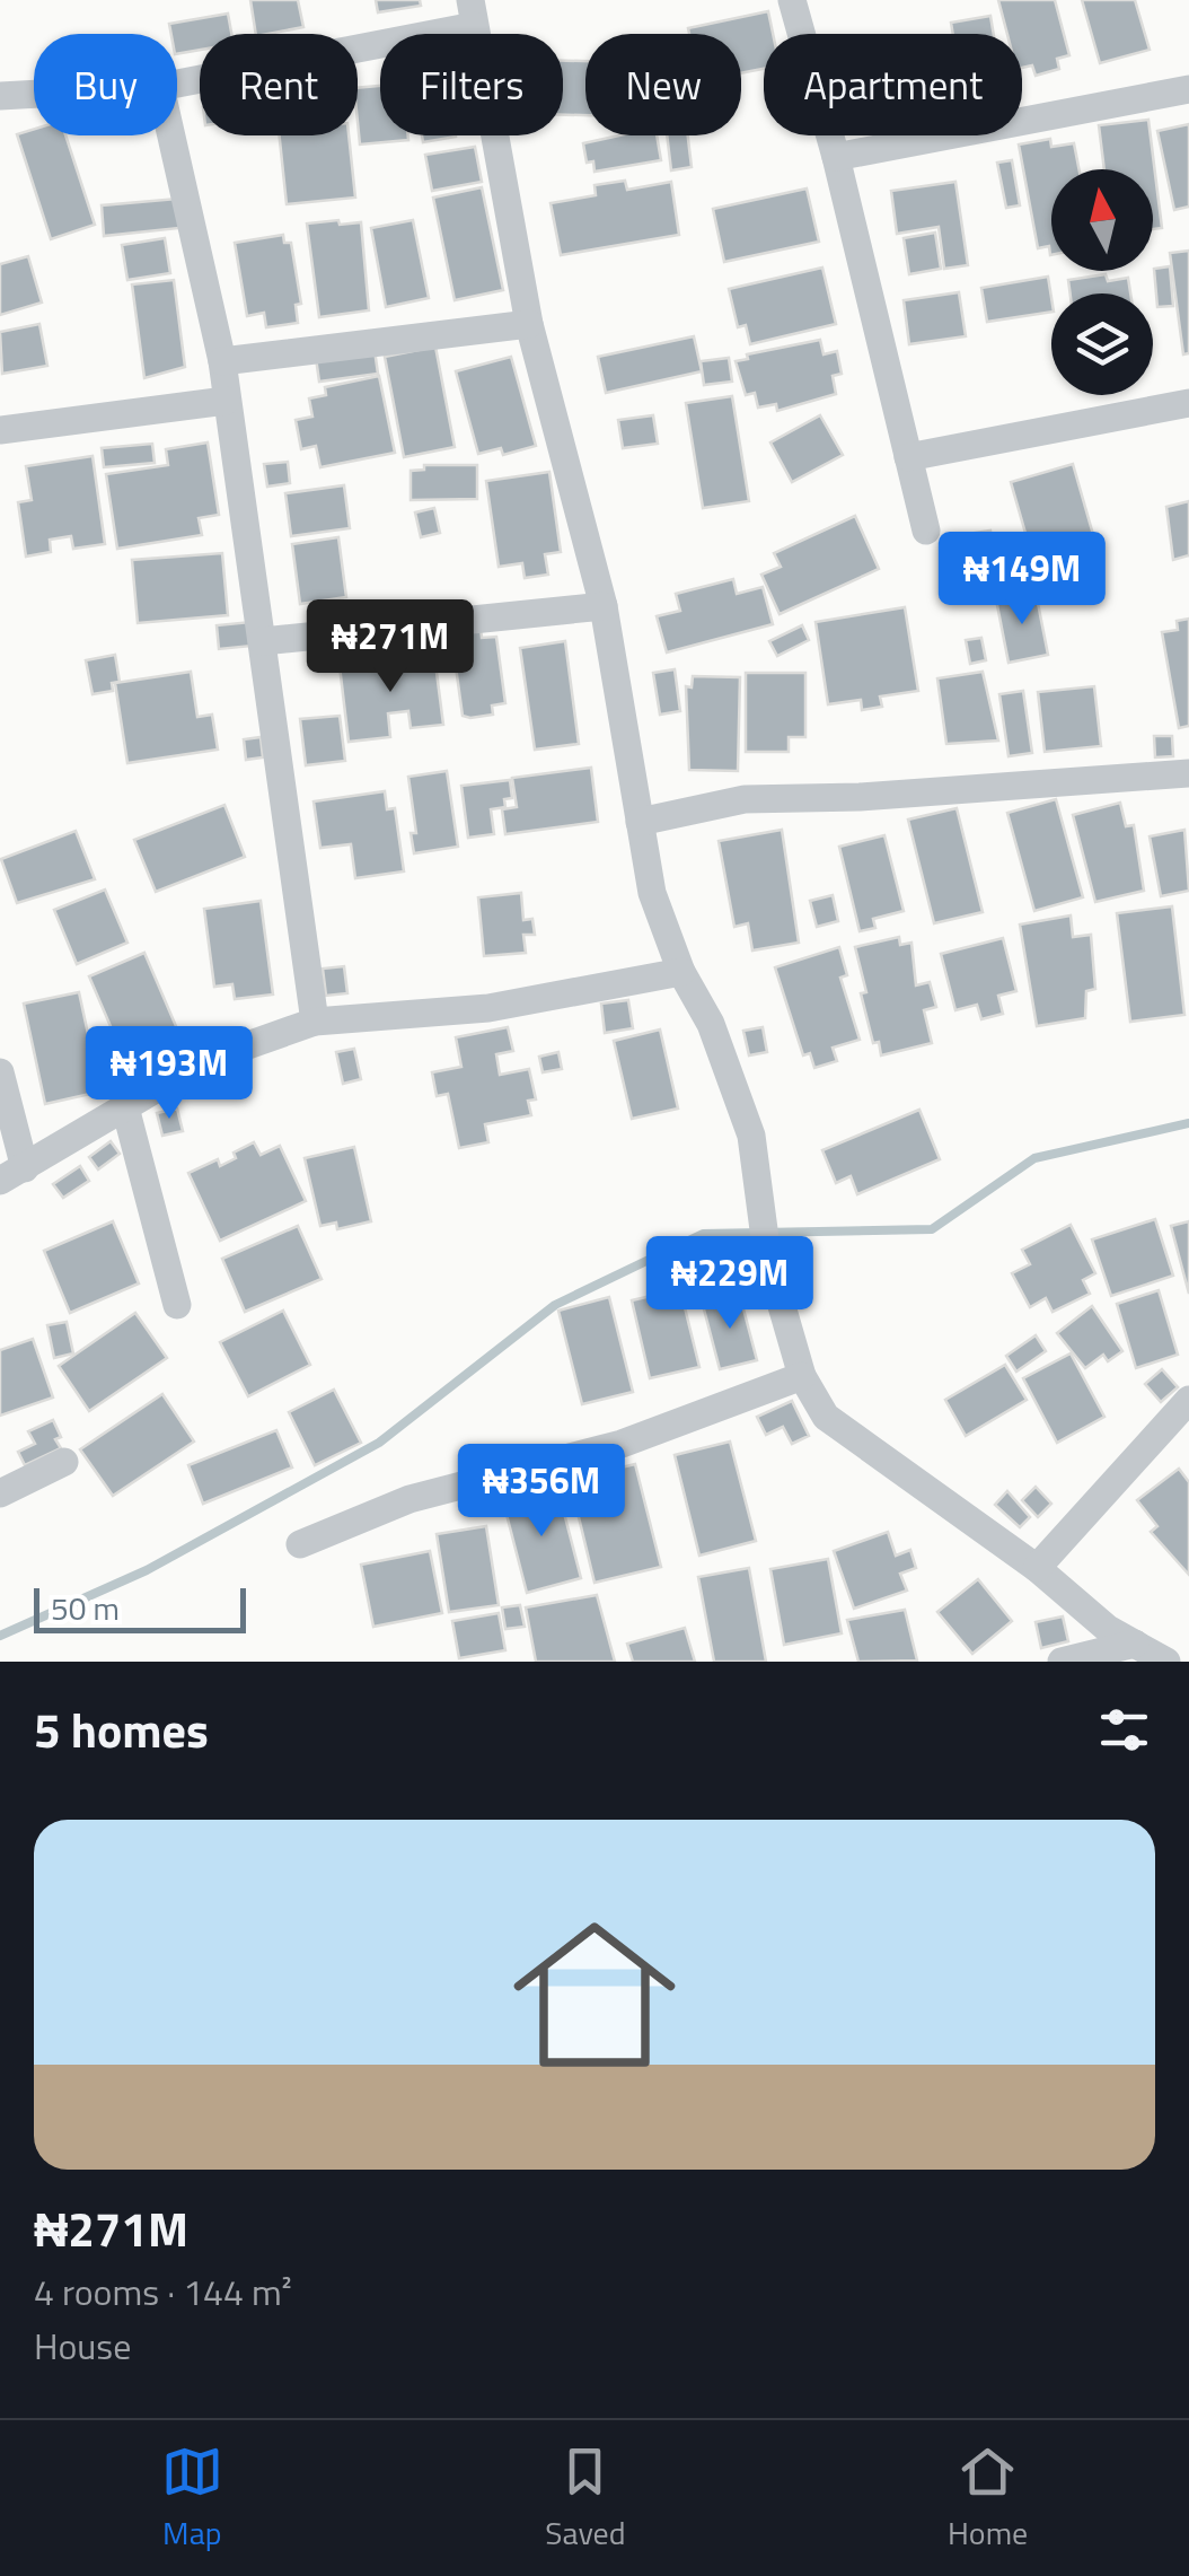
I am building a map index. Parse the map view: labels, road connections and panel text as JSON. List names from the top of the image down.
{
  "scale_bar": "50 m",
  "north": "top",
  "page": {
    "chip": [
      "Buy",
      "Rent",
      "Filters",
      "New",
      "Apartment"
    ],
    "price": [
      "₦149M",
      "₦271M",
      "₦193M",
      "₦229M",
      "₦356M"
    ],
    "scale": "50 m",
    "heading": "5 homes",
    "list": [
      {
        "name": "₦271M",
        "note": "4 rooms · 144 m² · House"
      }
    ],
    "tabs": ["Map", "Saved", "Home"]
  }
}
